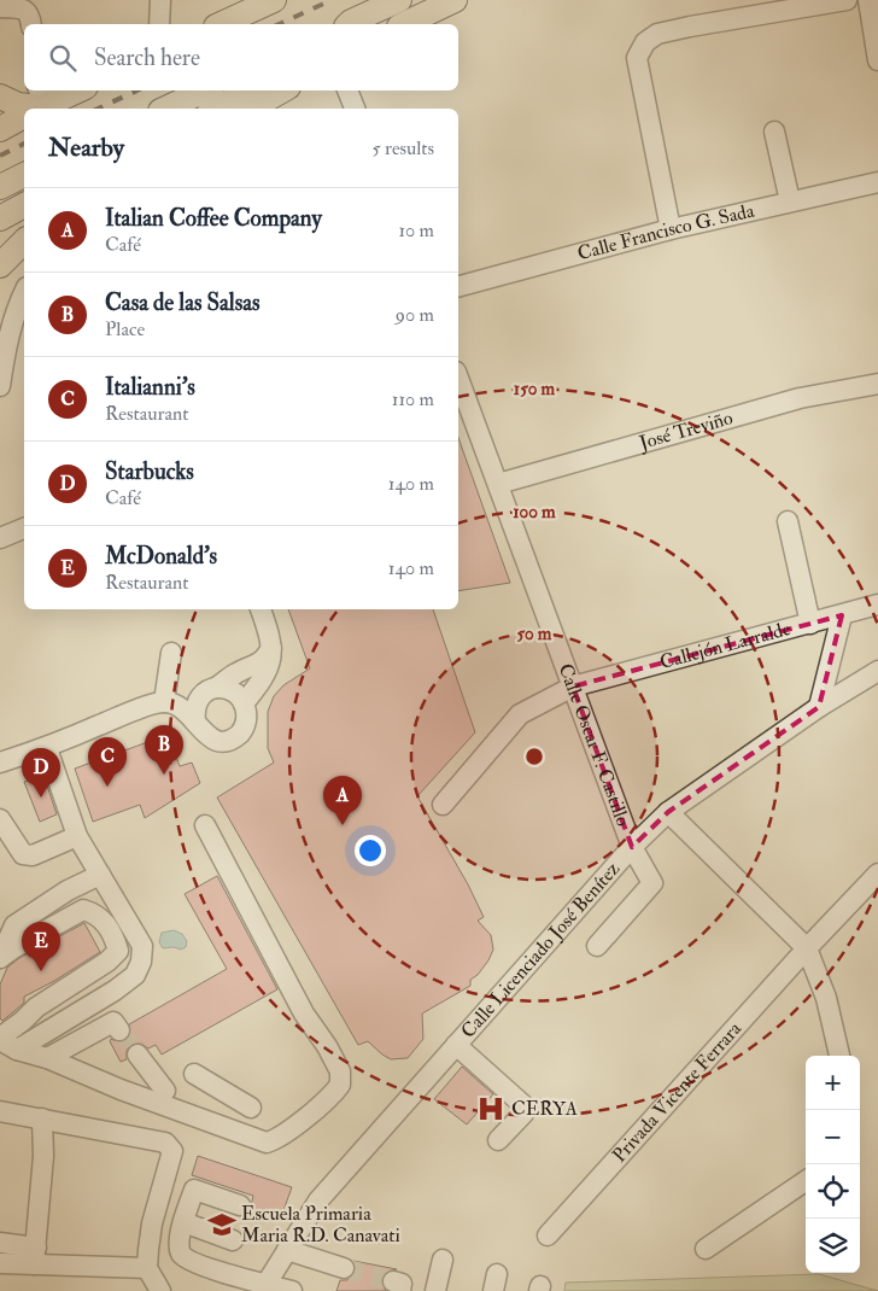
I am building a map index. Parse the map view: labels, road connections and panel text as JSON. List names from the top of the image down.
{
  "streets": {
    "street": [
      "Calle Francisco G. Sada",
      "José Treviño",
      "Callejón Larralde",
      "Calle Oscar F. Castillo",
      "Calle Licenciado José Benítez",
      "Privada Vicente Ferrara"
    ]
  },
  "crossings": [
    ["José Treviño", "Calle Oscar F. Castillo"],
    ["Callejón Larralde", "Calle Oscar F. Castillo"],
    ["Calle Oscar F. Castillo", "Calle Licenciado José Benítez"]
  ],
  "places": {
    "hospital": ["CERYA"],
    "school or university": ["Escuela Primaria Maria R.D. Canavati"]
  },
  "page": {
    "search": "Search here",
    "heading": ["Nearby", "5 results"],
    "list": [
      {
        "mark": "A",
        "name": "Italian Coffee Company",
        "note": "Café",
        "value": "10 m"
      },
      {
        "mark": "B",
        "name": "Casa de las Salsas",
        "note": "Place",
        "value": "90 m"
      },
      {
        "mark": "C",
        "name": "Italianni's",
        "note": "Restaurant",
        "value": "110 m"
      },
      {
        "mark": "D",
        "name": "Starbucks",
        "note": "Café",
        "value": "140 m"
      },
      {
        "mark": "E",
        "name": "McDonald's",
        "note": "Restaurant",
        "value": "140 m"
      }
    ],
    "pins": [
      "B",
      "C",
      "D",
      "A",
      "E"
    ],
    "map_buttons": ["+", "−"]
  },
  "rings": ["150 m", "100 m", "50 m"]
}
